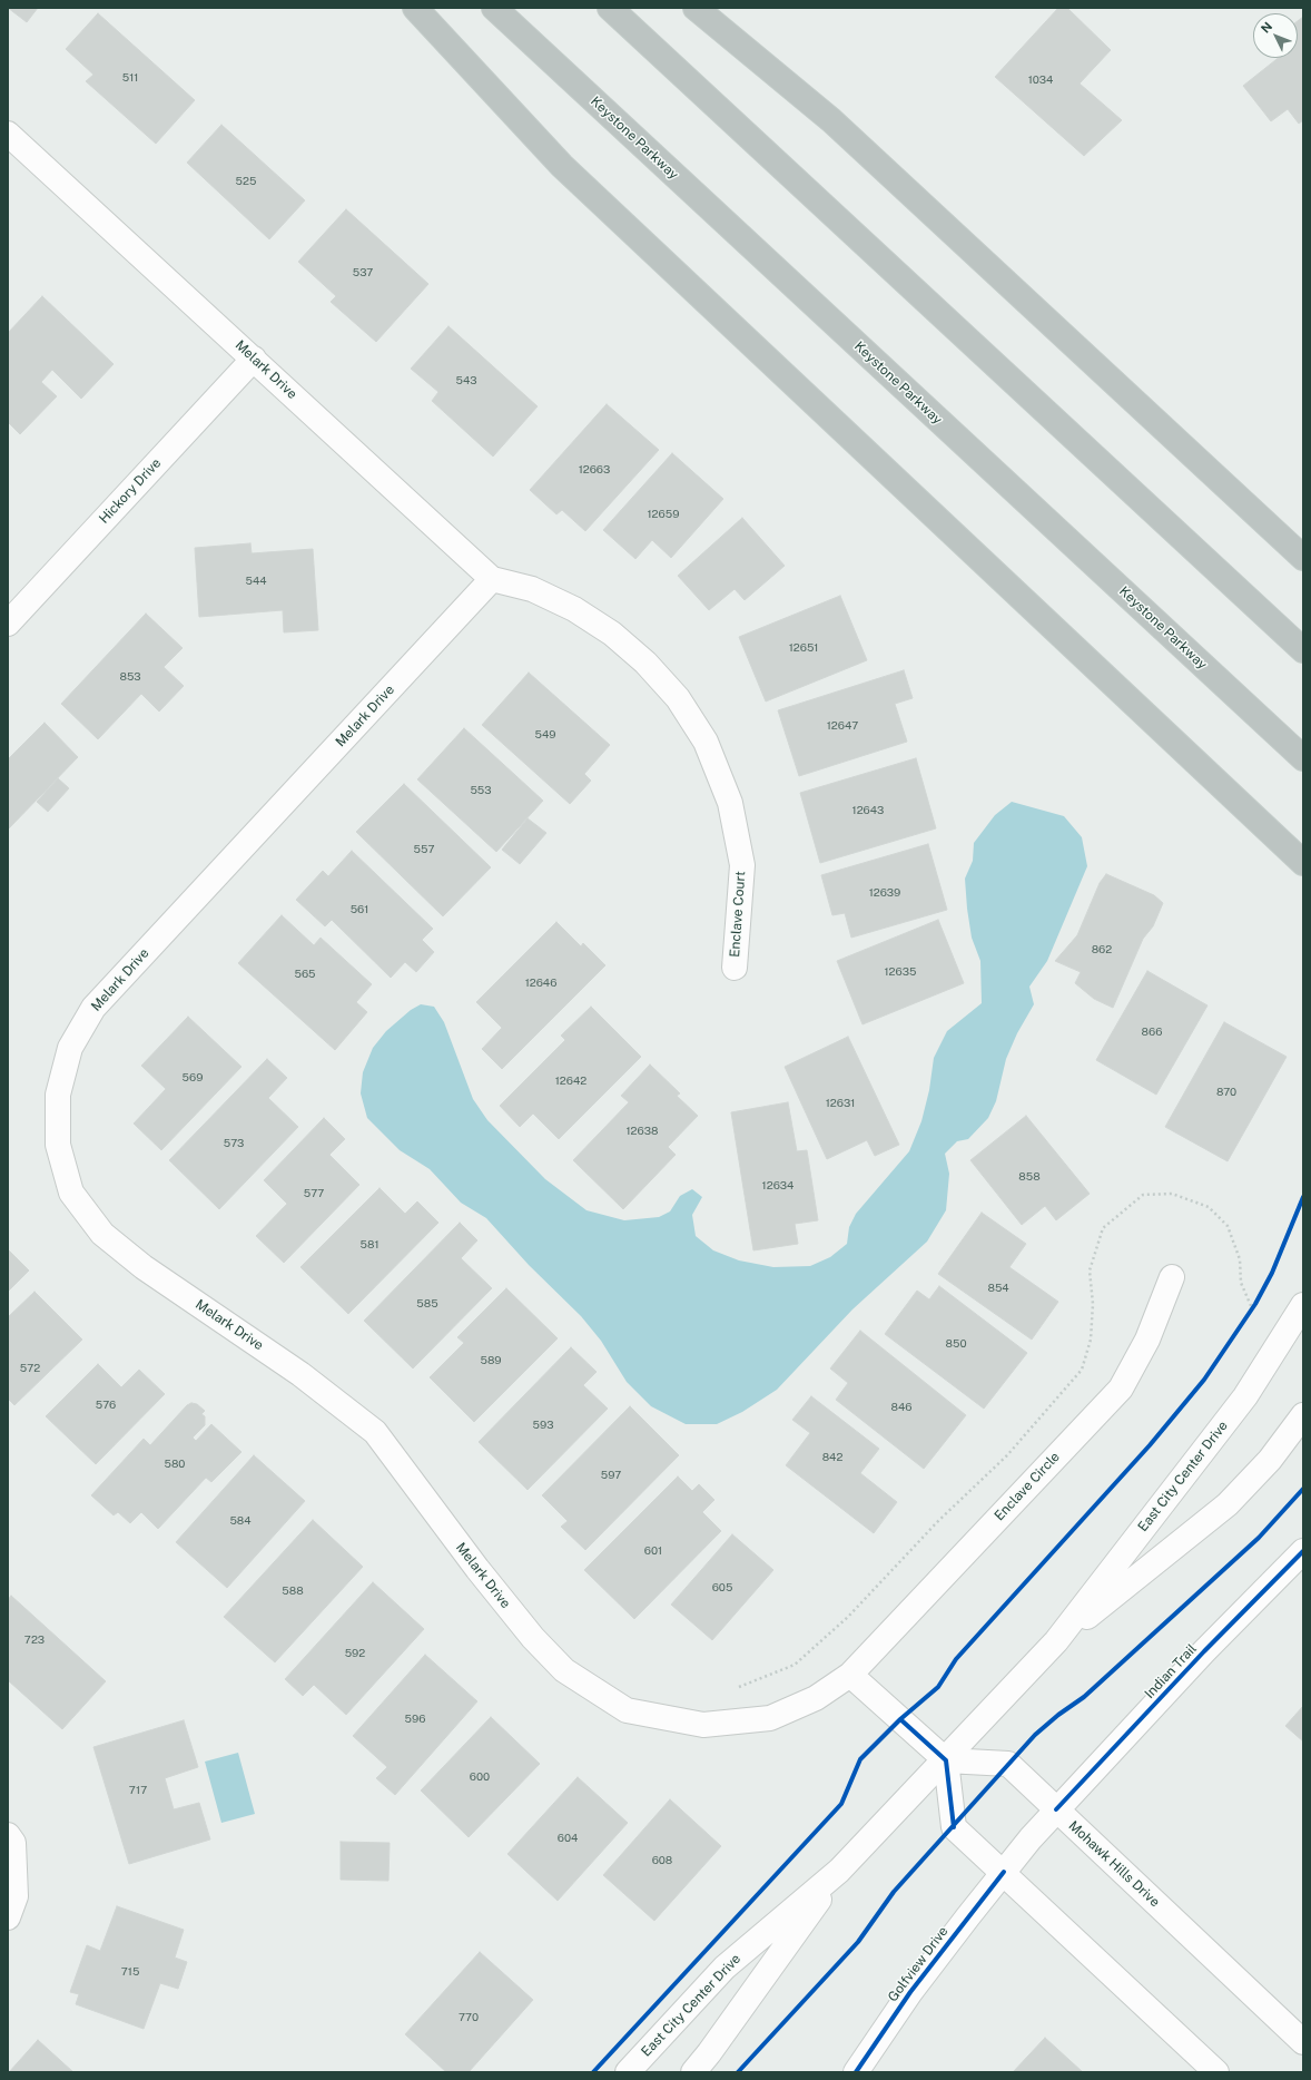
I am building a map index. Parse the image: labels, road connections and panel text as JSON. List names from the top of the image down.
{
  "streets": {
    "highway": ["Keystone Parkway"],
    "street": [
      "Melark Drive",
      "Hickory Drive",
      "Enclave Court",
      "East City Center Drive",
      "Enclave Circle",
      "Indian Trail",
      "Mohawk Hills Drive",
      "Golfview Drive"
    ]
  },
  "crossings": [
    ["Melark Drive", "Hickory Drive"],
    ["Melark Drive", "Enclave Court"],
    ["Melark Drive", "Enclave Circle"],
    ["East City Center Drive", "Mohawk Hills Drive"],
    ["Indian Trail", "Mohawk Hills Drive"],
    ["Indian Trail", "Golfview Drive"]
  ],
  "house_numbers": [
    "511",
    "1034",
    "525",
    "537",
    "543",
    "12663",
    "12659",
    "544",
    "12651",
    "853",
    "12647",
    "549",
    "553",
    "12643",
    "557",
    "12639",
    "561",
    "862",
    "12635",
    "565",
    "12646",
    "866",
    "569",
    "12642",
    "870",
    "12631",
    "12638",
    "573",
    "858",
    "12634",
    "577",
    "581",
    "854",
    "585",
    "850",
    "589",
    "572",
    "576",
    "846",
    "593",
    "842",
    "580",
    "597",
    "584",
    "601",
    "605",
    "588",
    "723",
    "592",
    "596",
    "600",
    "717",
    "604",
    "608",
    "715",
    "770"
  ],
  "north": "top left"
}
